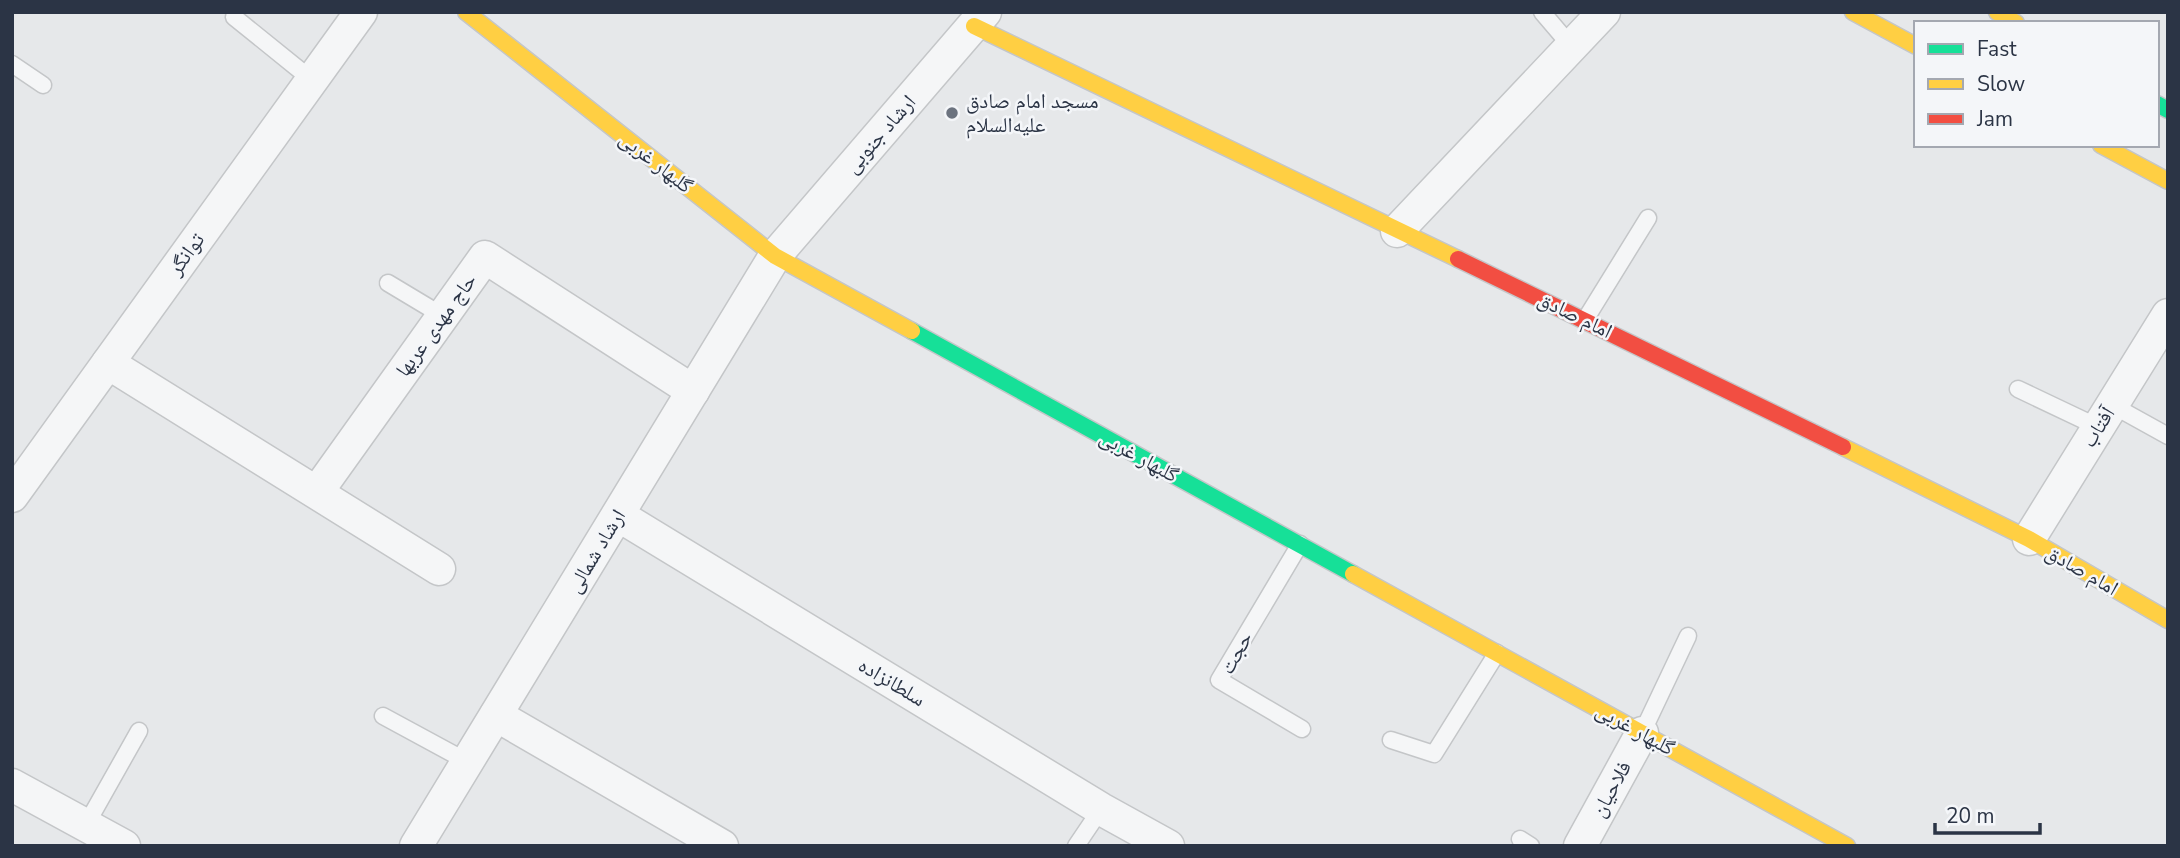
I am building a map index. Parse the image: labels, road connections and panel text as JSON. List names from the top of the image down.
{
  "streets": {
    "street": [
      "ارشاد جنوبی",
      "گلبهار غربی",
      "توانگر",
      "امام صادق",
      "حاج مهدی عربها",
      "آفتاب",
      "ارشاد شمالی",
      "سلطانزاده",
      "فلاحیان"
    ],
    "lane": ["حجت"]
  },
  "crossings": [
    ["ارشاد جنوبی", "گلبهار غربی"],
    ["ارشاد جنوبی", "امام صادق"],
    ["ارشاد جنوبی", "ارشاد شمالی"],
    ["گلبهار غربی", "ارشاد شمالی"],
    ["گلبهار غربی", "حجت"],
    ["گلبهار غربی", "فلاحیان"],
    ["امام صادق", "آفتاب"],
    ["حاج مهدی عربها", "ارشاد شمالی"],
    ["ارشاد شمالی", "سلطانزاده"]
  ],
  "places": ["مسجد امام صادق علیه‌السلام"],
  "legend": ["Fast", "Slow", "Jam"],
  "scale_bar": "20 m"
}
